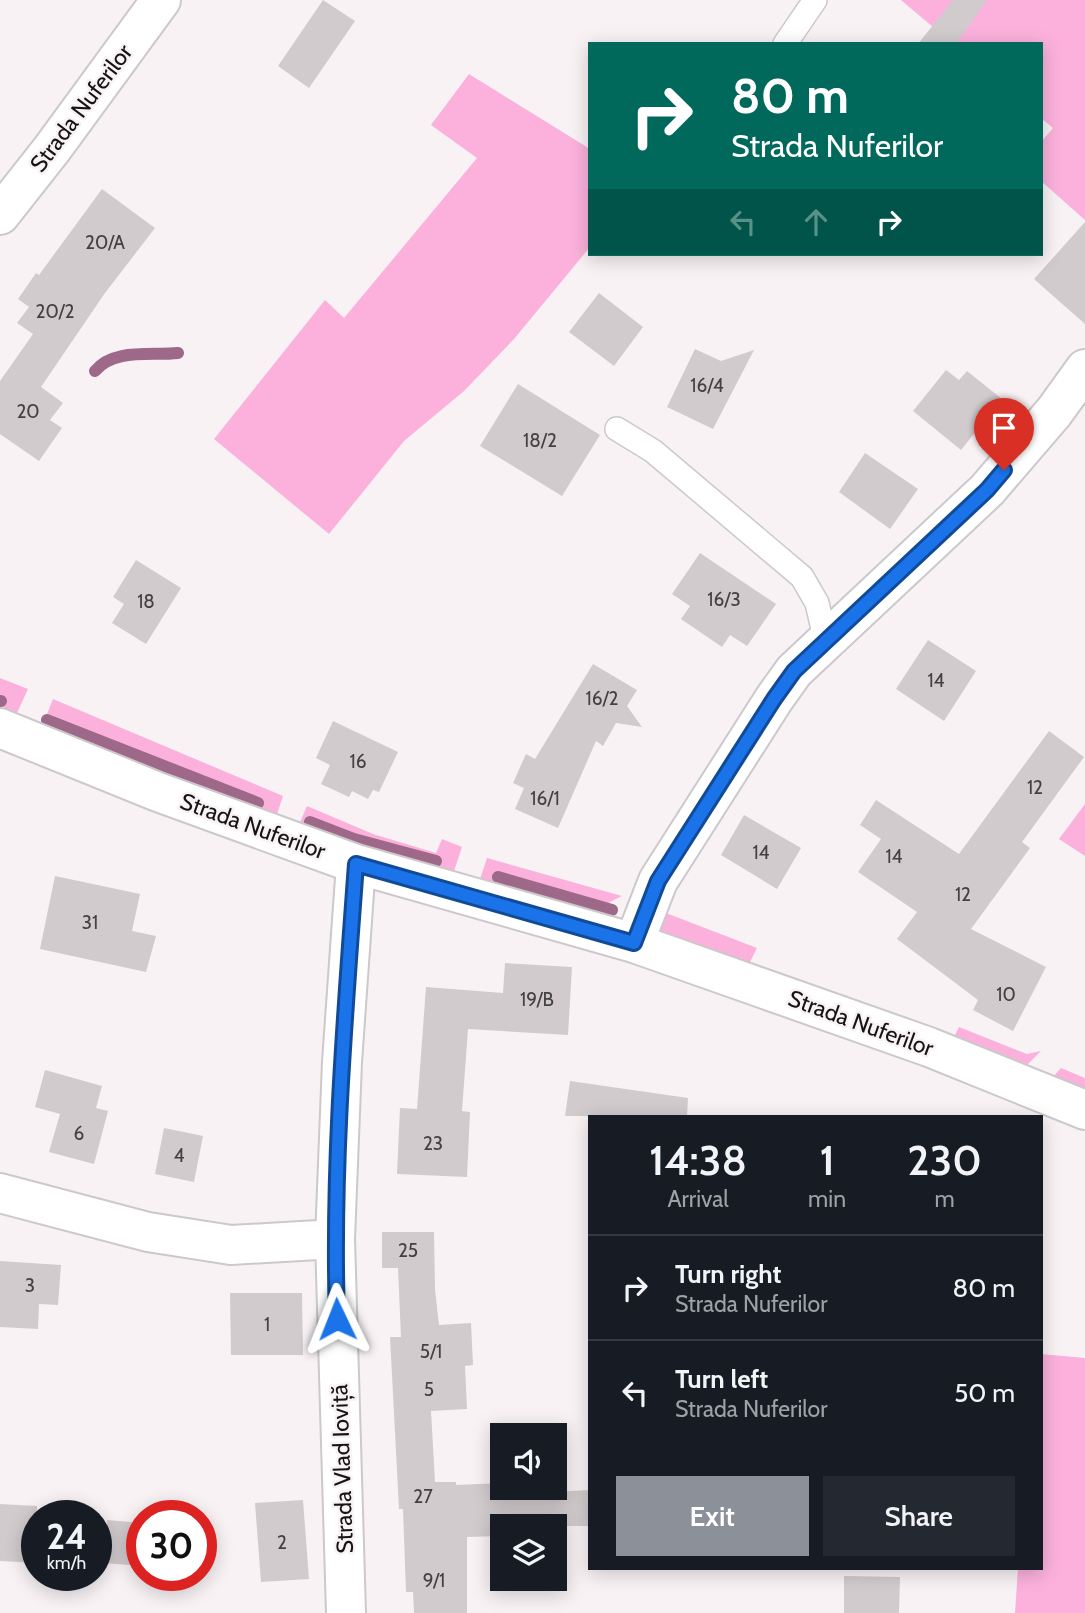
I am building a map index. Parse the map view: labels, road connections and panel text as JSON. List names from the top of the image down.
{
  "streets": {
    "street": ["Strada Nuferilor", "Strada Vlad Ioviță"]
  },
  "crossings": [
    ["Strada Nuferilor", "Strada Vlad Ioviță"]
  ],
  "house_numbers": [
    "20/A",
    "20/2",
    "16/4",
    "20",
    "18/2",
    "16/3",
    "18",
    "14",
    "16/2",
    "16",
    "12",
    "16/1",
    "14",
    "14",
    "12",
    "31",
    "10",
    "19/B",
    "6",
    "23",
    "4",
    "25",
    "3",
    "1",
    "5/1",
    "5",
    "27",
    "2",
    "9/1"
  ],
  "page": {
    "turn": ["80 m", "Strada Nuferilor"],
    "eta": [
      "14:38",
      "Arrival",
      "1",
      "min",
      "230",
      "m"
    ],
    "list": [
      {
        "name": "Turn right",
        "note": "Strada Nuferilor",
        "value": "80 m"
      },
      {
        "name": "Turn left",
        "note": "Strada Nuferilor",
        "value": "50 m"
      }
    ],
    "buttons": ["Exit", "Share"],
    "speed": "24 km/h",
    "limit": "30"
  }
}
